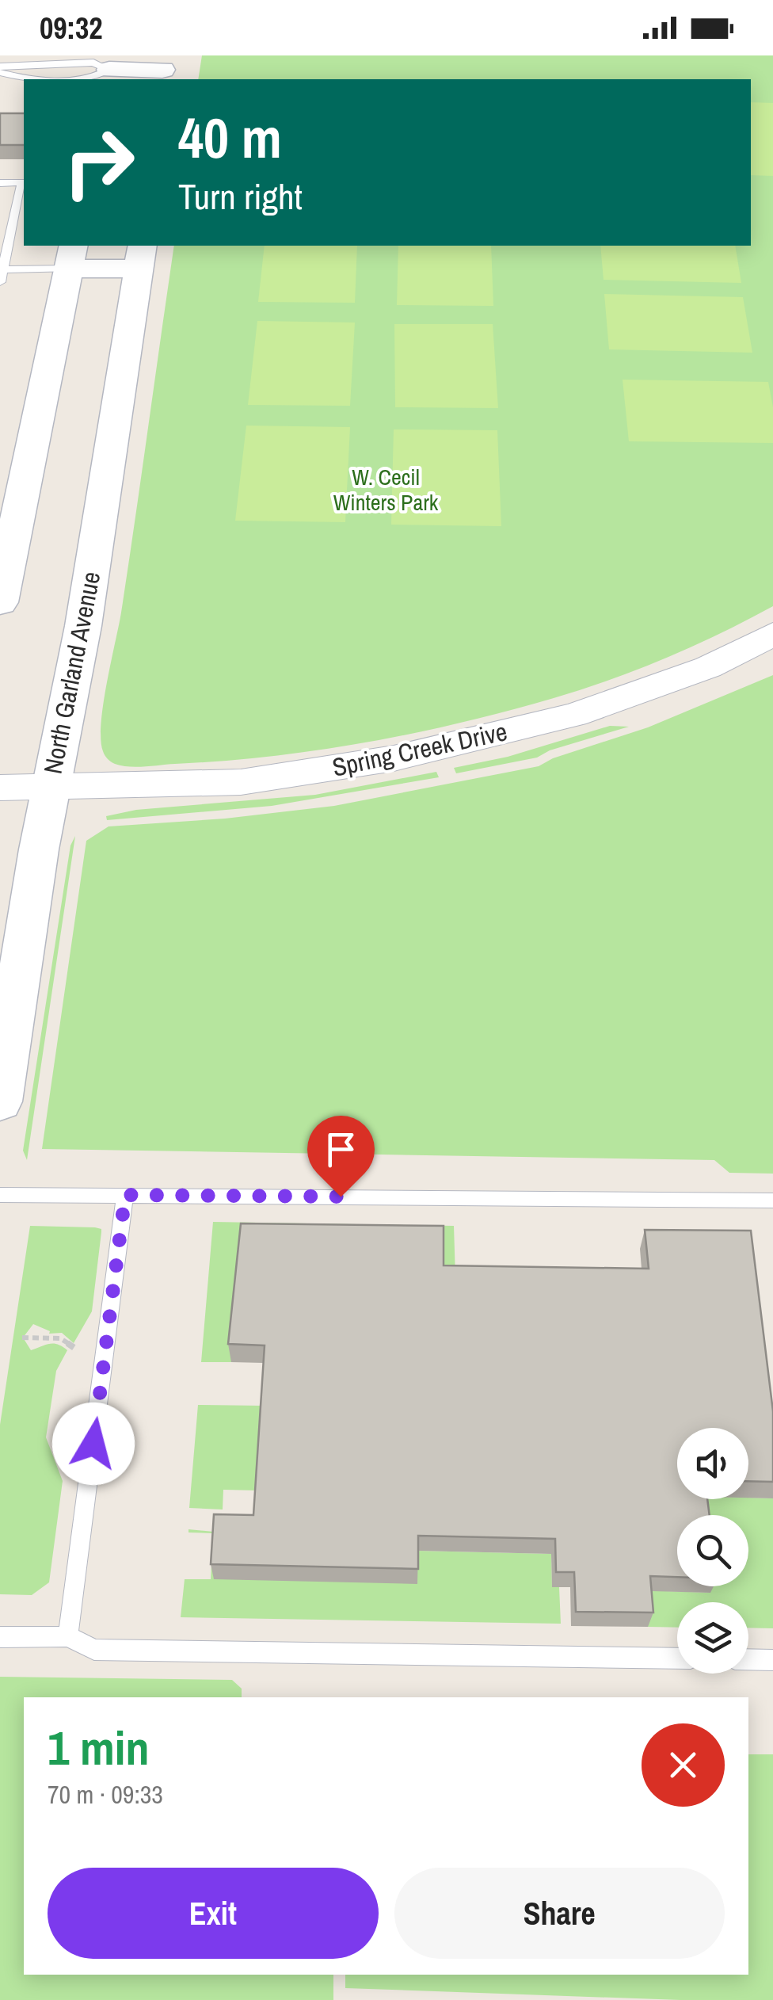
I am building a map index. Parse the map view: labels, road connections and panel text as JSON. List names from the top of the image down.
{
  "streets": {
    "main road": ["North Garland Avenue"],
    "street": ["Spring Creek Drive"]
  },
  "crossings": [
    ["North Garland Avenue", "Spring Creek Drive"]
  ],
  "parks": ["W. Cecil Winters Park"],
  "page": {
    "status": "09:32",
    "turn": ["40 m", "Turn right"],
    "heading": ["1 min", "70 m · 09:33"],
    "buttons": ["Exit", "Share"]
  }
}
